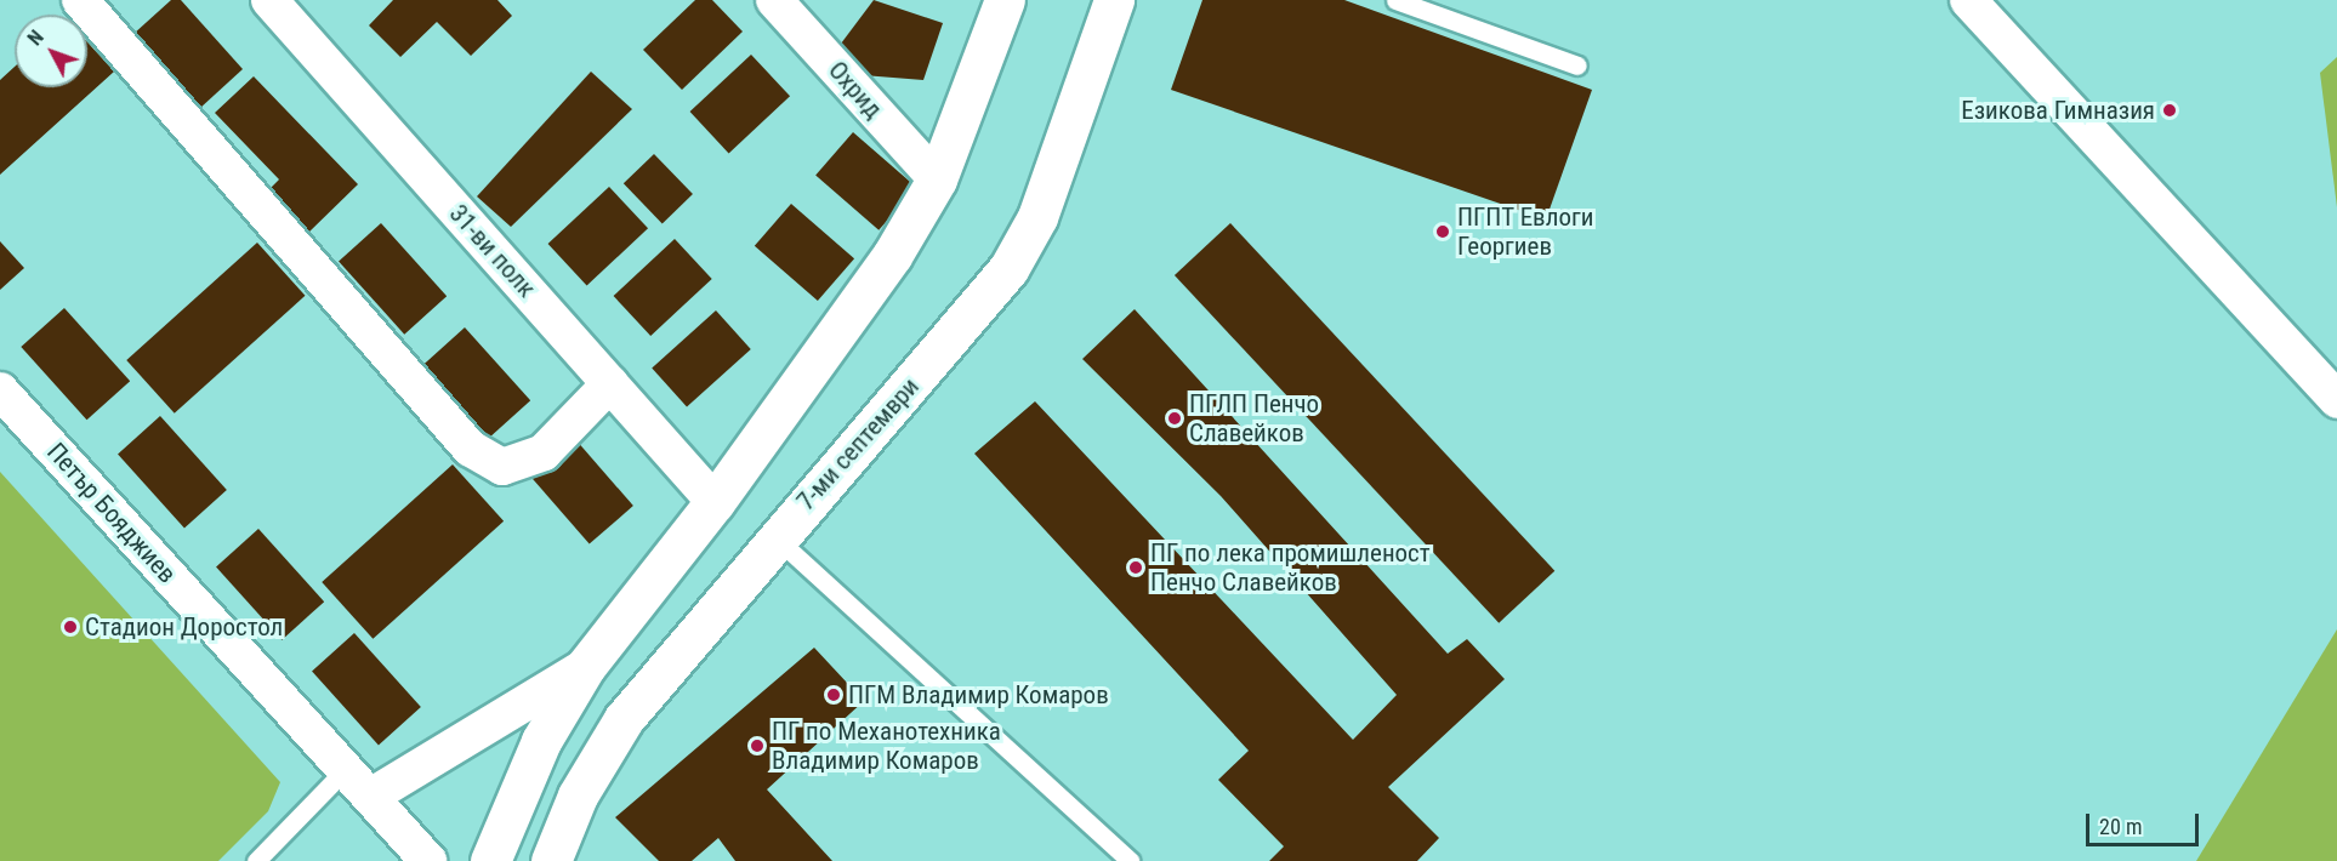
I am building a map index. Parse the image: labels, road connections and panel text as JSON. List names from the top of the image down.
{
  "streets": {
    "main road": ["7-ми септември"],
    "street": ["Охрид", "31-ви полк", "Петър Бояджиев"]
  },
  "places": [
    "Езикова Гимназия",
    "ПГПТ Евлоги Георгиев",
    "ПГЛП Пенчо Славейков",
    "ПГ по лека промишленост Пенчо Славейков",
    "Стадион Доростол",
    "ПГМ Владимир Комаров",
    "ПГ по Механотехника Владимир Комаров"
  ],
  "scale_bar": "20 m",
  "north": "top left"
}
